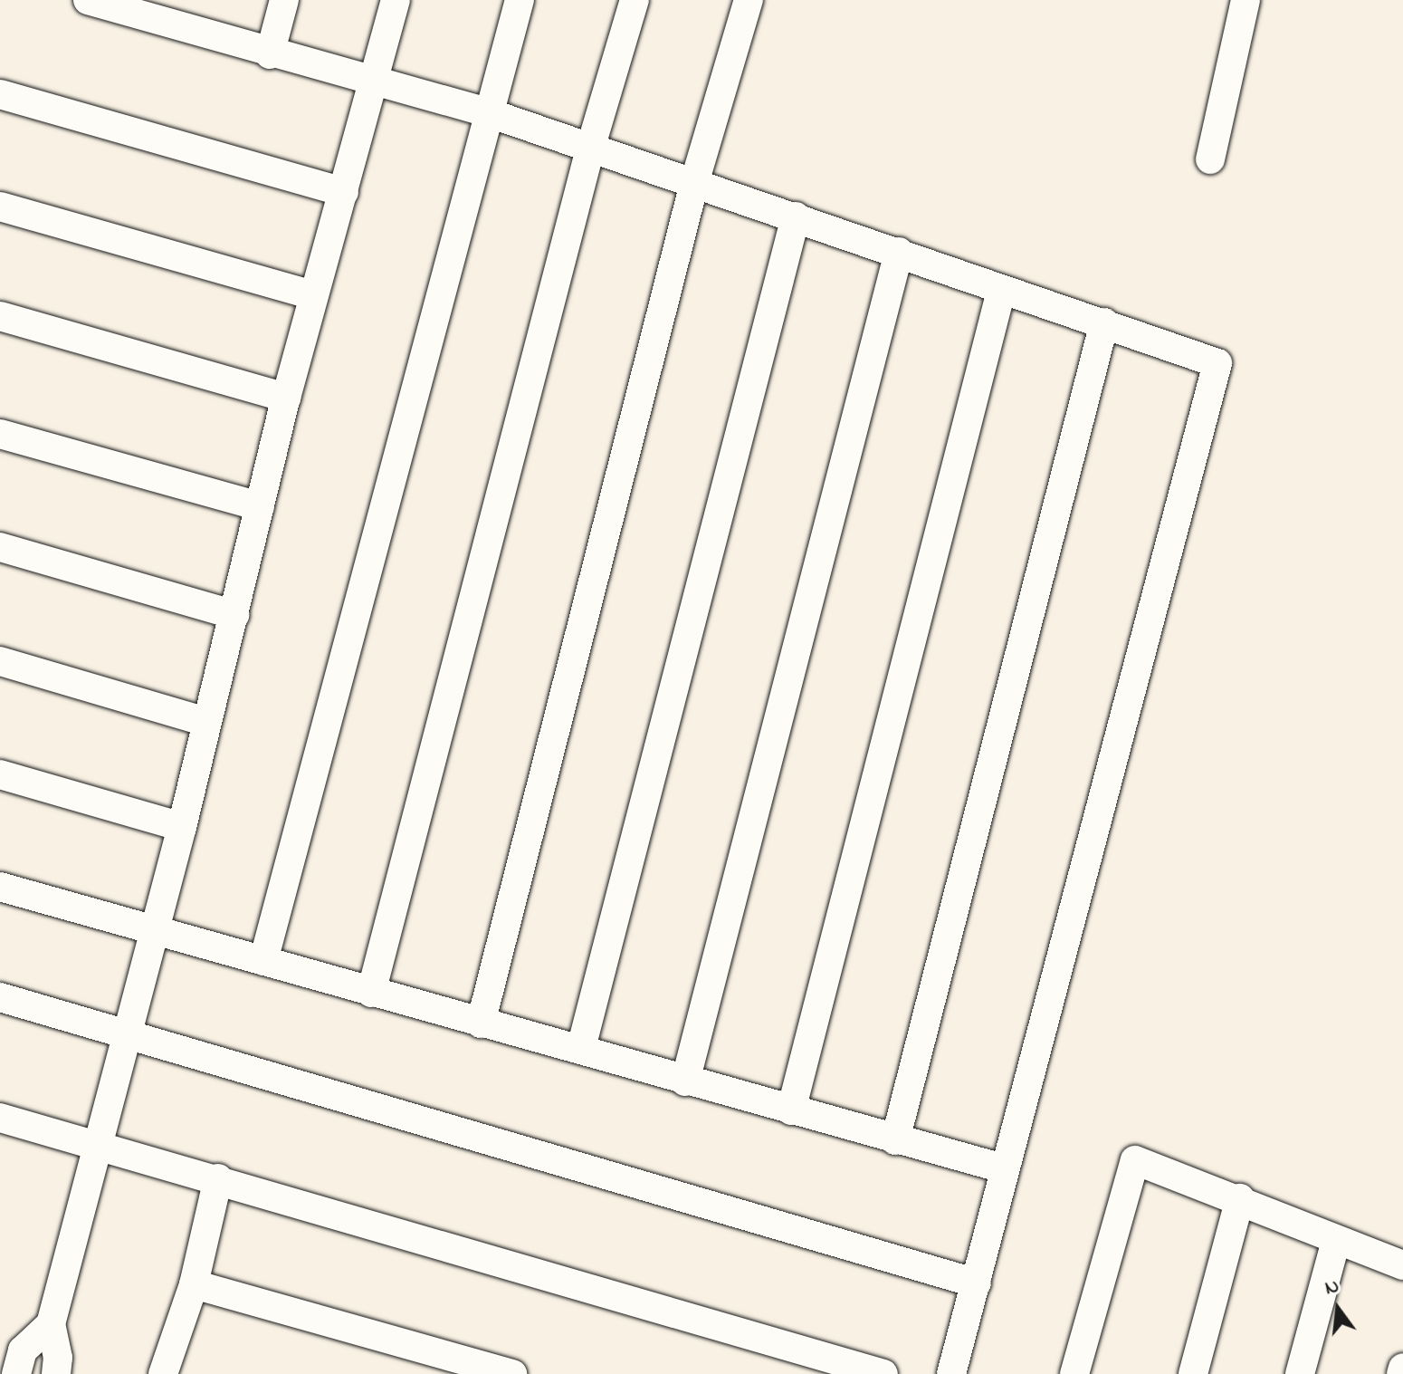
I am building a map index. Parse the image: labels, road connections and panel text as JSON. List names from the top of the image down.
{
  "north": "top"
}
